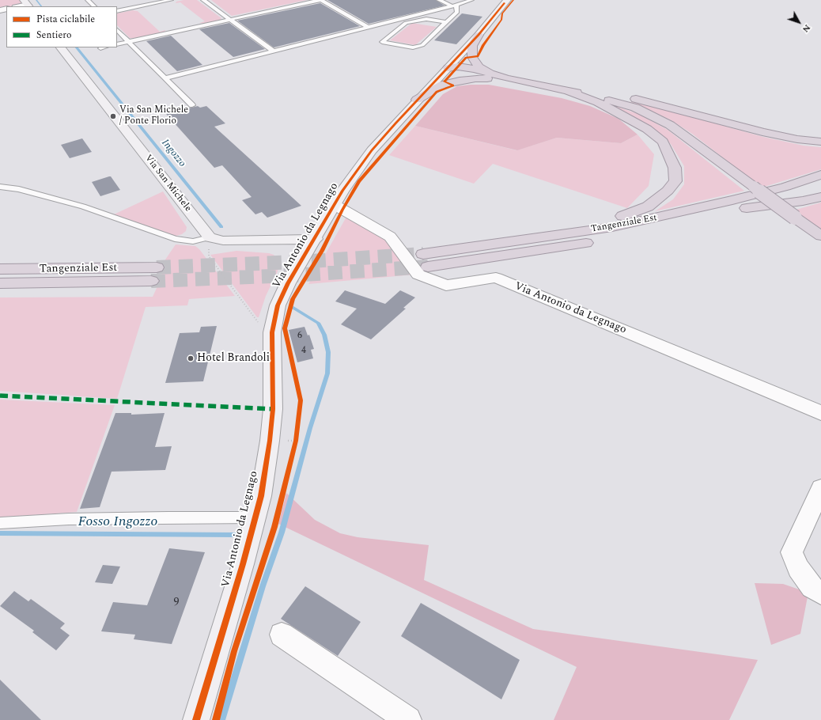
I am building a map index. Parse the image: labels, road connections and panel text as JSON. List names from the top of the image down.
{
  "streets": {
    "highway": ["Tangenziale Est"],
    "street": ["Via San Michele", "Via Antonio da Legnago"]
  },
  "water": ["Ingozzo", "Fosso Ingozzo"],
  "places": ["Via San Michele / Ponte Florio", "Hotel Brandoli"],
  "house_numbers": ["6", "4", "9"],
  "legend": ["Pista ciclabile", "Sentiero"],
  "north": "bottom right"
}
